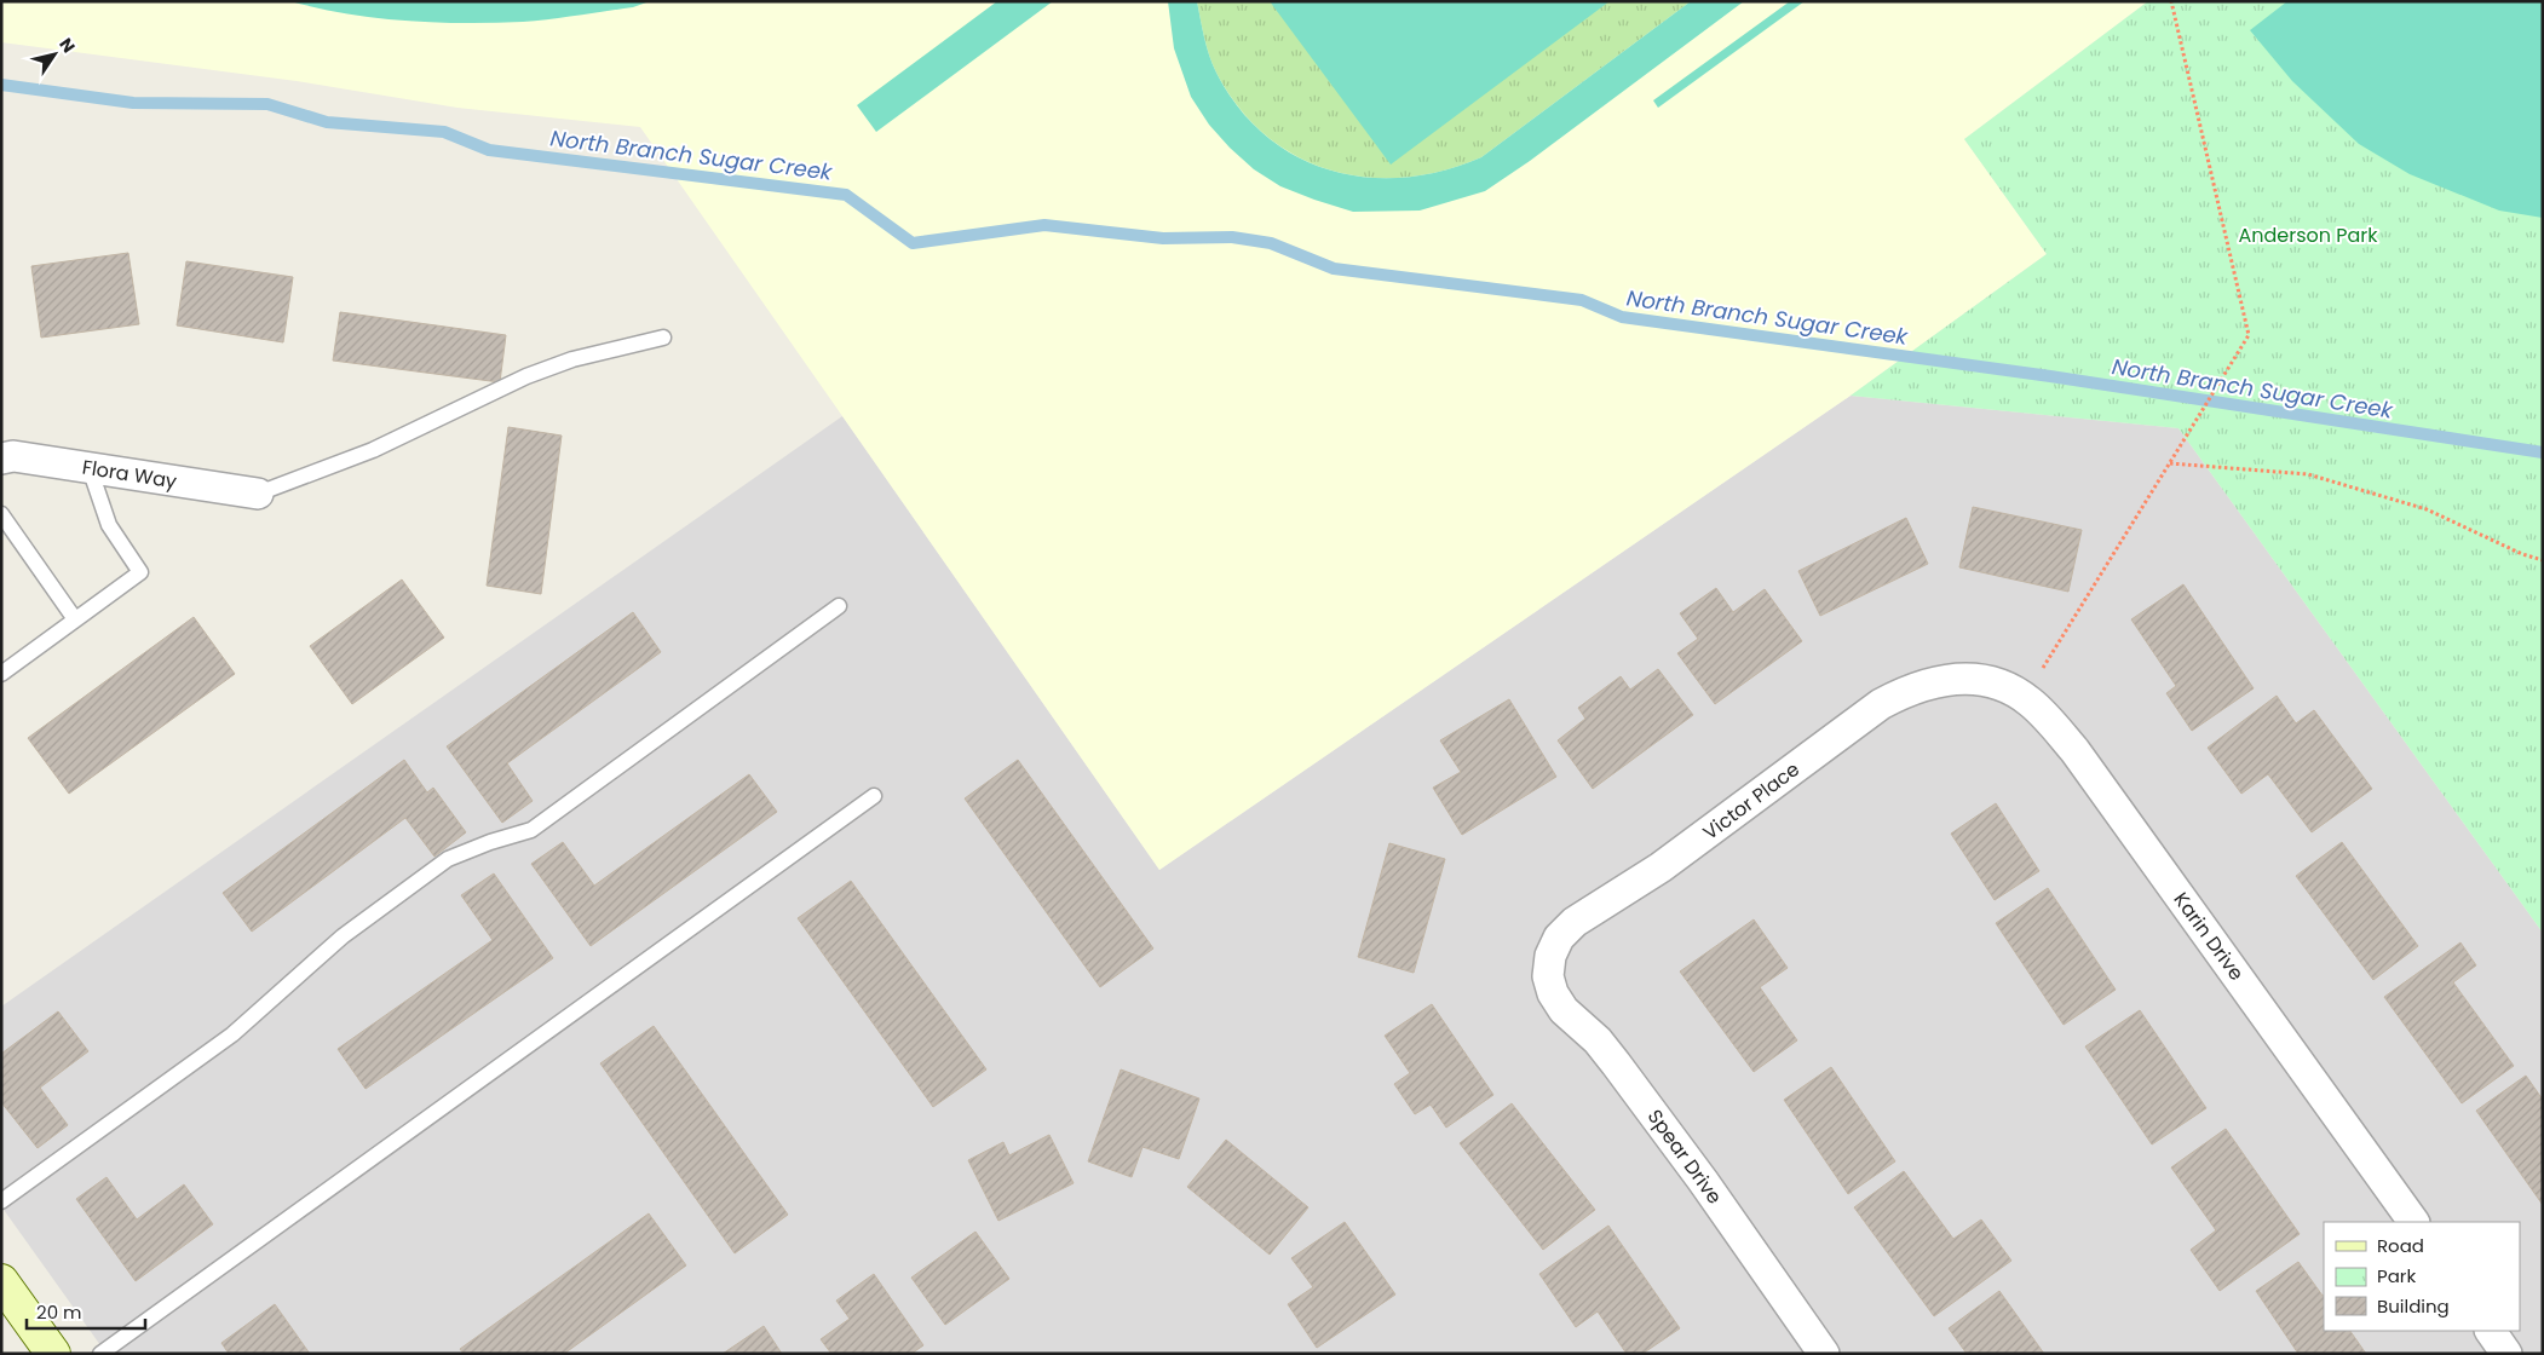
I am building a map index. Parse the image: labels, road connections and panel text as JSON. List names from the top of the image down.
{
  "streets": {
    "street": [
      "Flora Way",
      "Victor Place",
      "Karin Drive",
      "Spear Drive"
    ]
  },
  "crossings": [
    ["Victor Place", "Karin Drive"],
    ["Victor Place", "Spear Drive"]
  ],
  "water": ["North Branch Sugar Creek"],
  "parks": ["Anderson Park"],
  "legend": ["Road", "Park", "Building"],
  "scale_bar": "20 m",
  "north": "top right"
}
